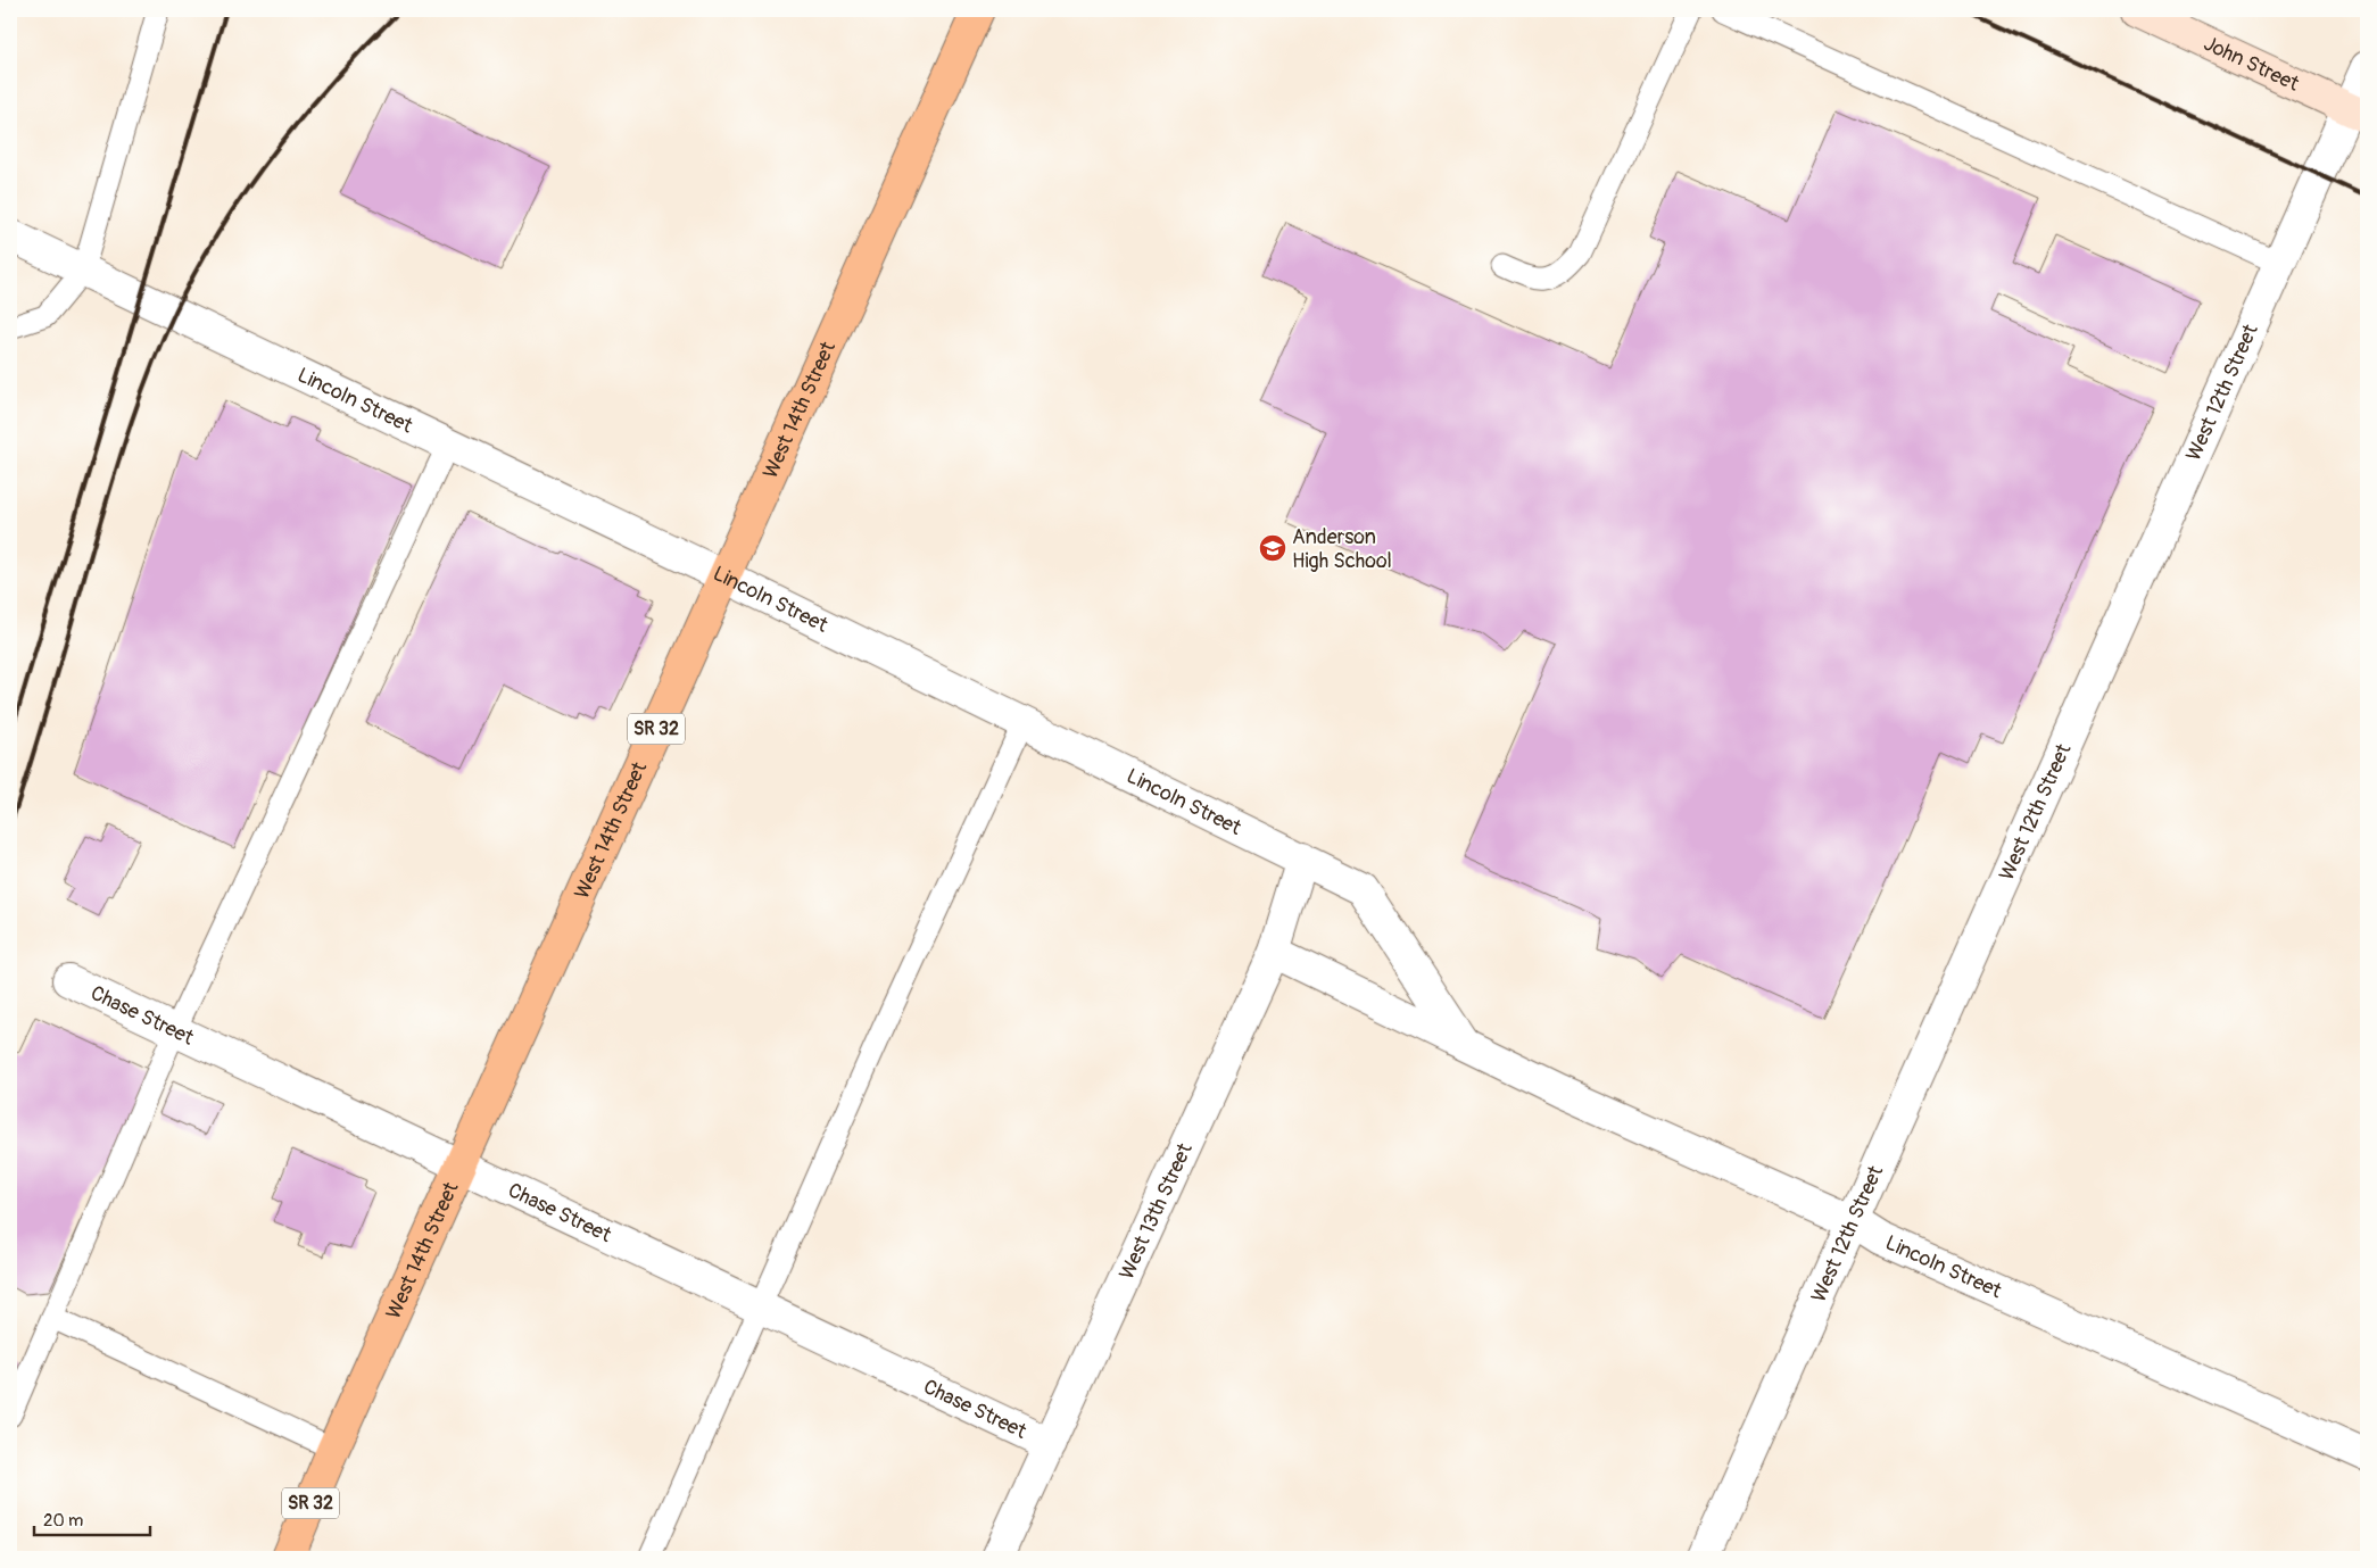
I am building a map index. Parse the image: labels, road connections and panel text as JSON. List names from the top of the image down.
{
  "streets": {
    "main road": ["West 14th Street", "SR 32"],
    "street": [
      "John Street",
      "West 12th Street",
      "Lincoln Street",
      "Chase Street",
      "West 13th Street"
    ]
  },
  "crossings": [
    ["John Street", "West 12th Street"],
    ["West 12th Street", "Lincoln Street"],
    ["Lincoln Street", "West 14th Street"],
    ["Lincoln Street", "West 13th Street"],
    ["West 14th Street", "Chase Street"],
    ["Chase Street", "West 13th Street"]
  ],
  "places": {
    "school or university": ["Anderson High School"]
  },
  "scale_bar": "20 m"
}
